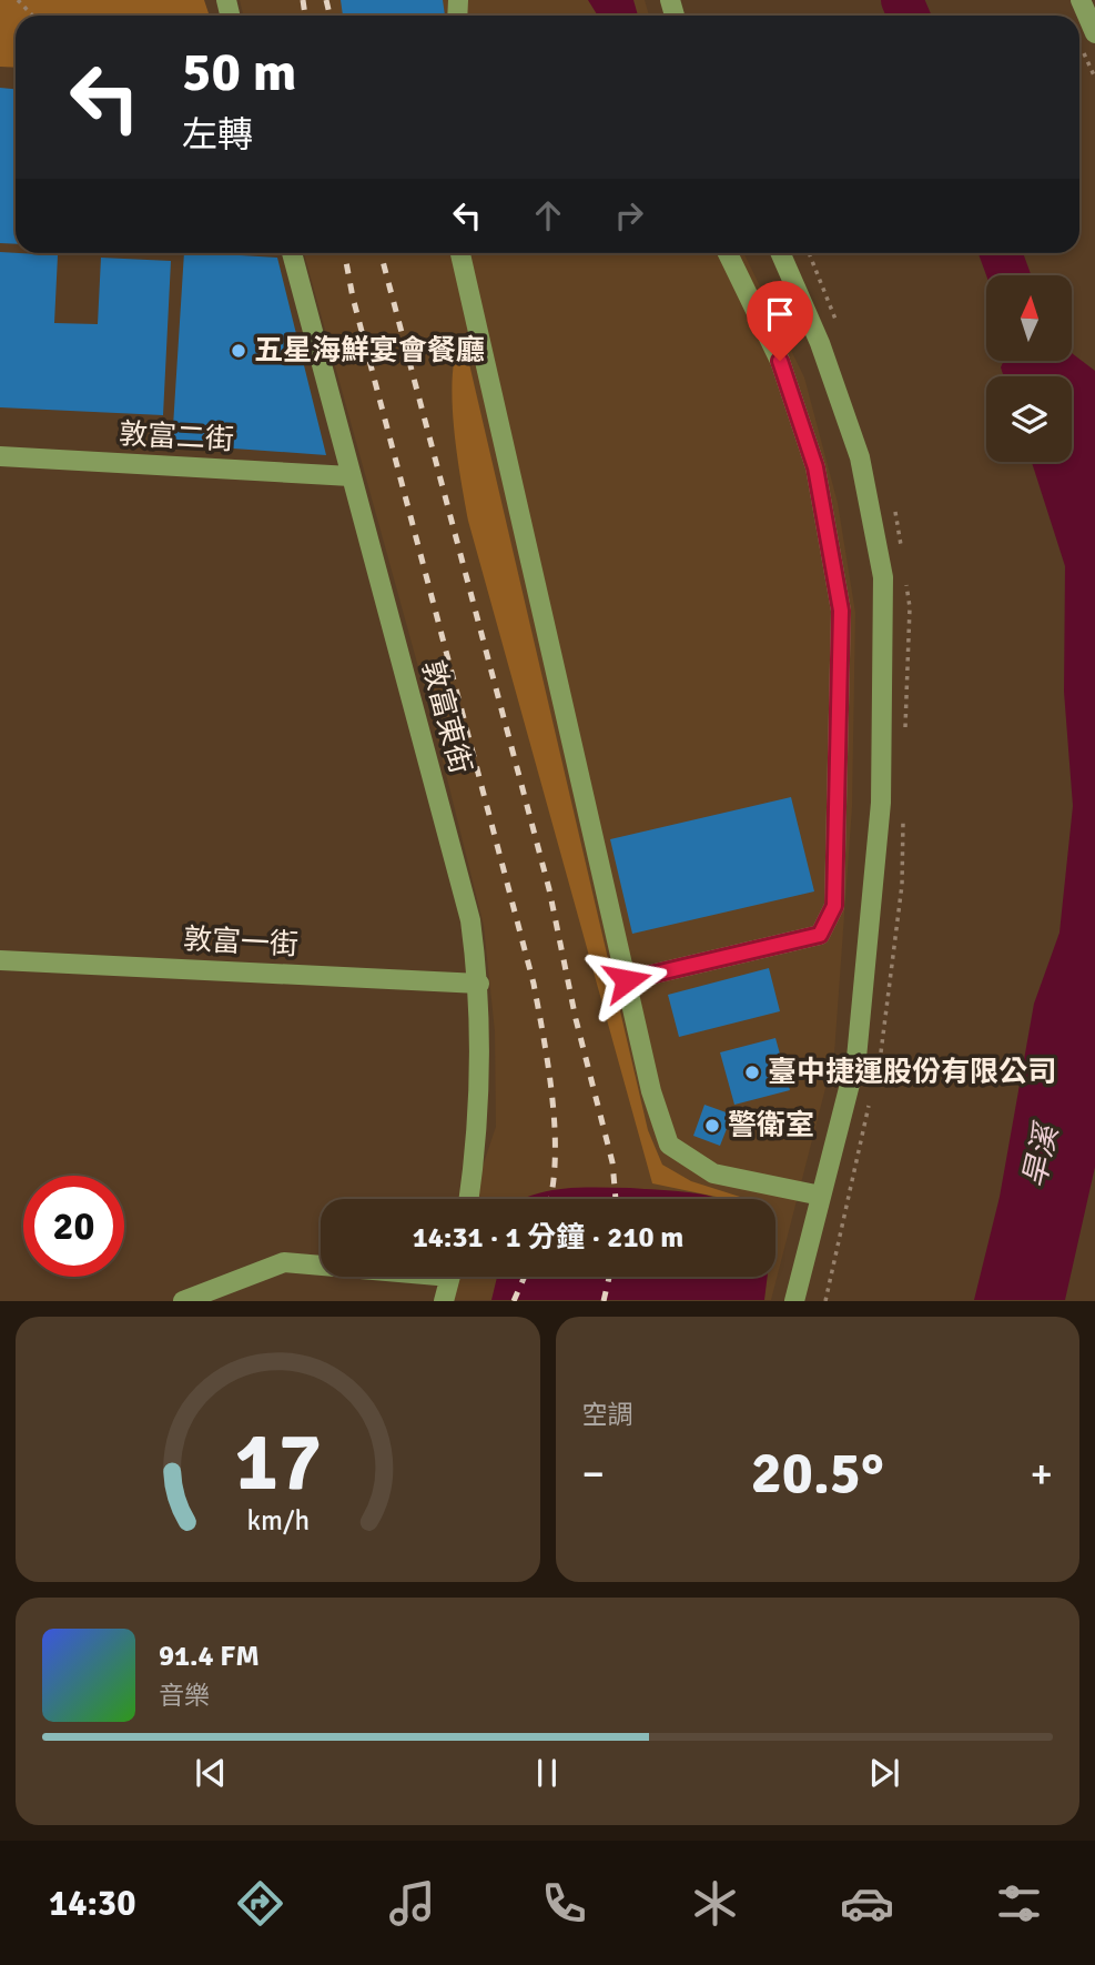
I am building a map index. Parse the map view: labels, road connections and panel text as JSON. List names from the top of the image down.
{
  "streets": {
    "street": ["敦富二街", "敦富東街", "敦富一街"]
  },
  "crossings": [
    ["敦富二街", "敦富東街"],
    ["敦富東街", "敦富一街"]
  ],
  "water": ["旱溪"],
  "places": ["五星海鮮宴會餐廳", "臺中捷運股份有限公司", "警衛室"],
  "north": "top",
  "page": {
    "turn": ["50 m", "左轉"],
    "limit": "20",
    "trip": "14:31 · 1 分鐘 · 210 m",
    "tile": "空調",
    "heat": ["−", "20.5°", "+"],
    "song": ["91.4 FM", "音樂"],
    "tabs": "14:30",
    "gauge": ["17", "km/h"]
  }
}
